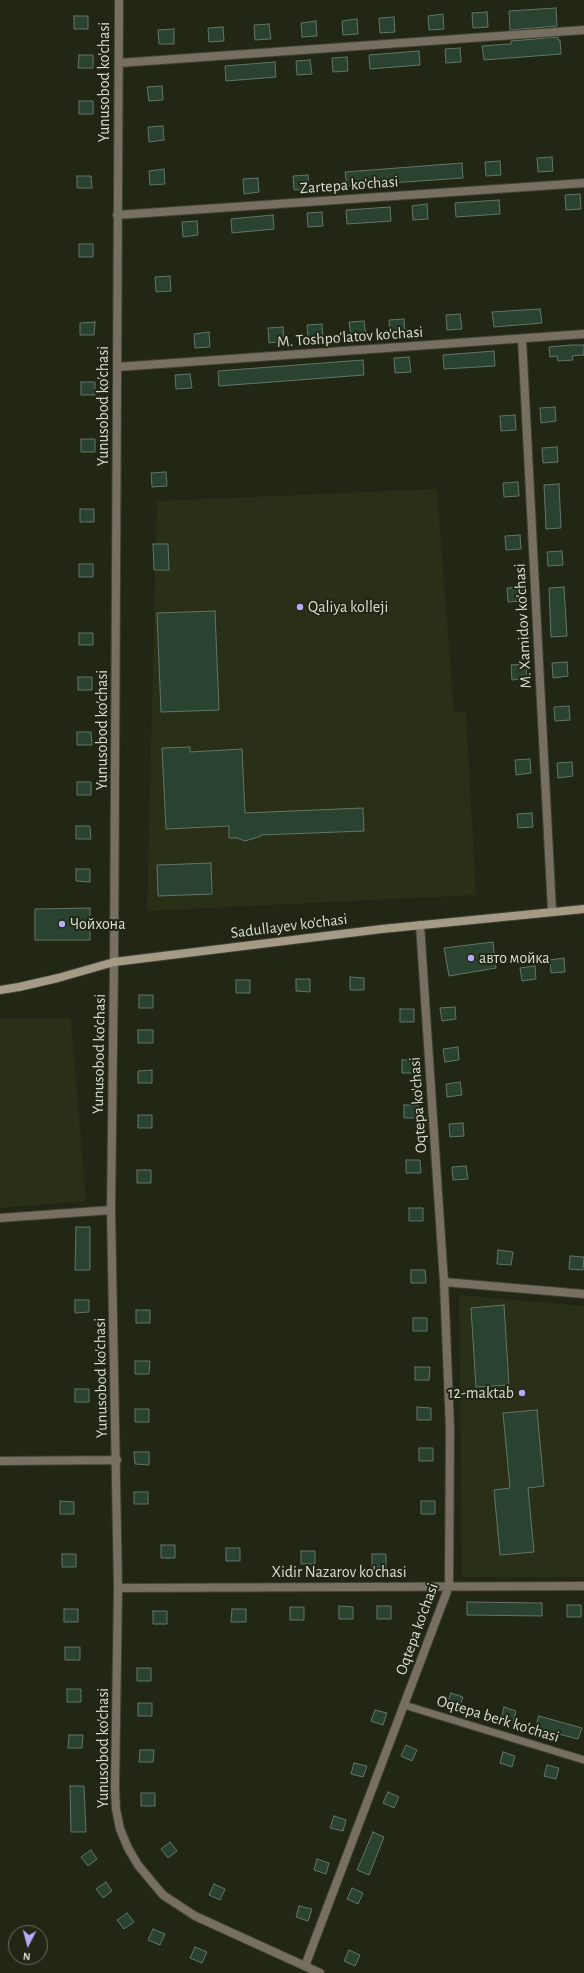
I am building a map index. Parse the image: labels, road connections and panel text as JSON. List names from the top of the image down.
{
  "streets": {
    "main road": ["Sadullayev ko'chasi"],
    "street": [
      "Yunusobod ko'chasi",
      "Zartepa ko'chasi",
      "M. Toshpo'latov ko'chasi",
      "M. Xamidov ko'chasi",
      "Oqtepa ko'chasi",
      "Xidir Nazarov ko'chasi"
    ],
    "lane": ["Oqtepa berk ko'chasi"]
  },
  "crossings": [
    ["Yunusobod ko'chasi", "Zartepa ko'chasi"],
    ["Yunusobod ko'chasi", "M. Toshpo'latov ko'chasi"],
    ["Yunusobod ko'chasi", "Sadullayev ko'chasi"],
    ["Yunusobod ko'chasi", "Oqtepa ko'chasi"],
    ["Yunusobod ko'chasi", "Xidir Nazarov ko'chasi"],
    ["M. Toshpo'latov ko'chasi", "M. Xamidov ko'chasi"],
    ["M. Xamidov ko'chasi", "Sadullayev ko'chasi"],
    ["Sadullayev ko'chasi", "Oqtepa ko'chasi"],
    ["Oqtepa ko'chasi", "Xidir Nazarov ko'chasi"],
    ["Oqtepa ko'chasi", "Oqtepa berk ko'chasi"]
  ],
  "places": [
    "Qaliya kolleji",
    "Чойхона",
    "авто мойка",
    "12-maktab"
  ],
  "north": "bottom"
}
